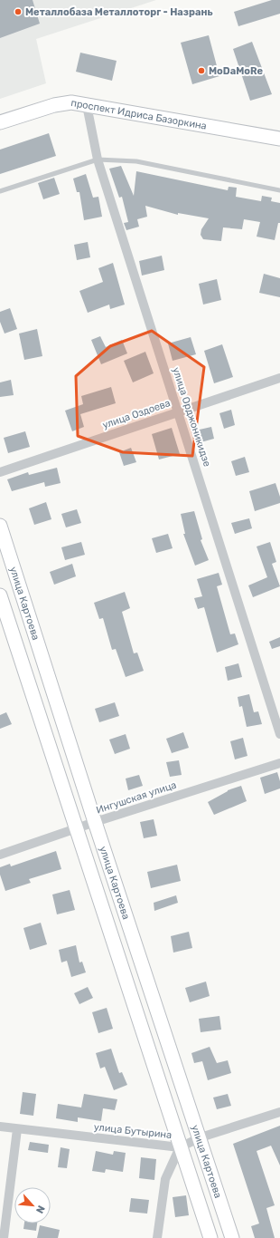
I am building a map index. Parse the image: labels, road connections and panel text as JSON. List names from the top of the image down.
{
  "streets": {
    "main road": ["проспект Идриса Базоркина", "улица Картоева"],
    "street": [
      "улица Оздоева",
      "улица Орджоникидзе",
      "Ингушская улица",
      "улица Бутырина"
    ]
  },
  "crossings": [
    ["проспект Идриса Базоркина", "улица Орджоникидзе"],
    ["улица Оздоева", "улица Орджоникидзе"],
    ["улица Картоева", "Ингушская улица"],
    ["улица Картоева", "улица Бутырина"]
  ],
  "places": ["Металлобаза Металлоторг - Назрань", "MoDaMoRe"],
  "north": "bottom right"
}
